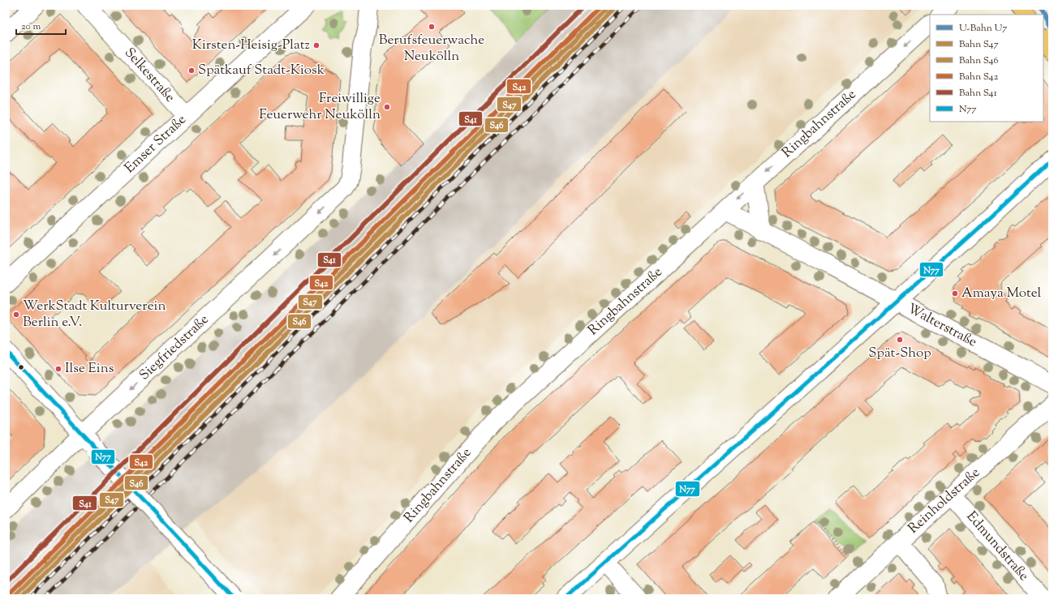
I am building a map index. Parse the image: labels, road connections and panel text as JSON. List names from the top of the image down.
{
  "streets": {
    "street": [
      "Selkestraße",
      "Ringbahnstraße",
      "Emser Straße",
      "Walterstraße",
      "Siegfriedstraße",
      "Reinholdstraße",
      "Edmundstraße"
    ]
  },
  "crossings": [
    ["Selkestraße", "Emser Straße"],
    ["Ringbahnstraße", "Walterstraße"],
    ["Reinholdstraße", "Edmundstraße"]
  ],
  "one_way": ["Siegfriedstraße"],
  "places": [
    "Berufsfeuerwache Neukölln",
    "Kirsten-Heisig-Platz",
    "Spätkauf Stadt-Kiosk",
    "Freiwillige Feuerwehr Neukölln",
    "Amaya Motel",
    "WerkStadt Kulturverein Berlin e.V.",
    "Spät-Shop",
    "Ilse Eins"
  ],
  "lines": [
    "metro line U7",
    "rail line S47",
    "rail line S42",
    "rail line S41",
    "rail line S46",
    "transit line N77"
  ],
  "legend": [
    "U-Bahn U7",
    "Bahn S47",
    "Bahn S46",
    "Bahn S42",
    "Bahn S41",
    "N77"
  ],
  "scale_bar": "20 m"
}
